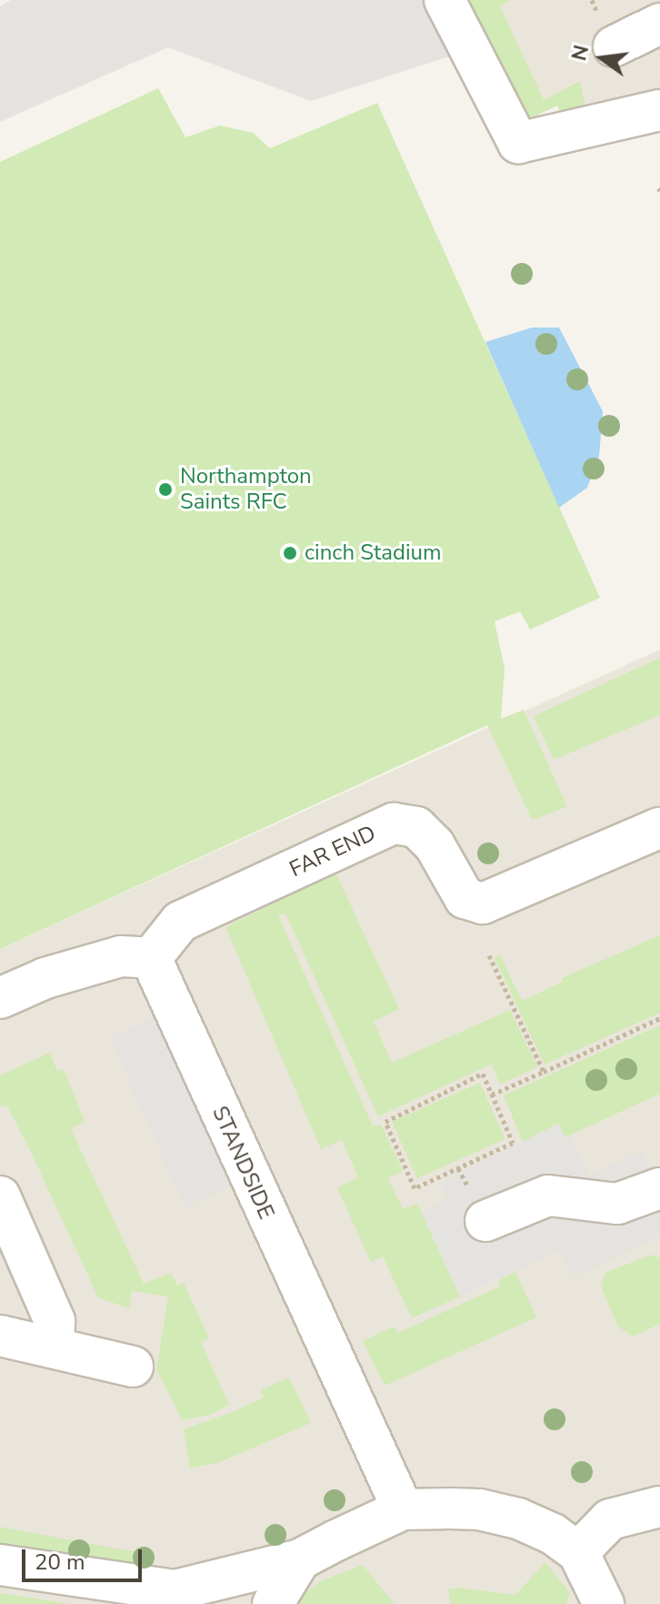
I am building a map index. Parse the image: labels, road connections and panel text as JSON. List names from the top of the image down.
{
  "streets": {
    "street": ["FAR END", "STANDSIDE"]
  },
  "crossings": [
    ["FAR END", "STANDSIDE"]
  ],
  "places": ["Northampton Saints RFC", "cinch Stadium"],
  "scale_bar": "20 m",
  "north": "left"
}
